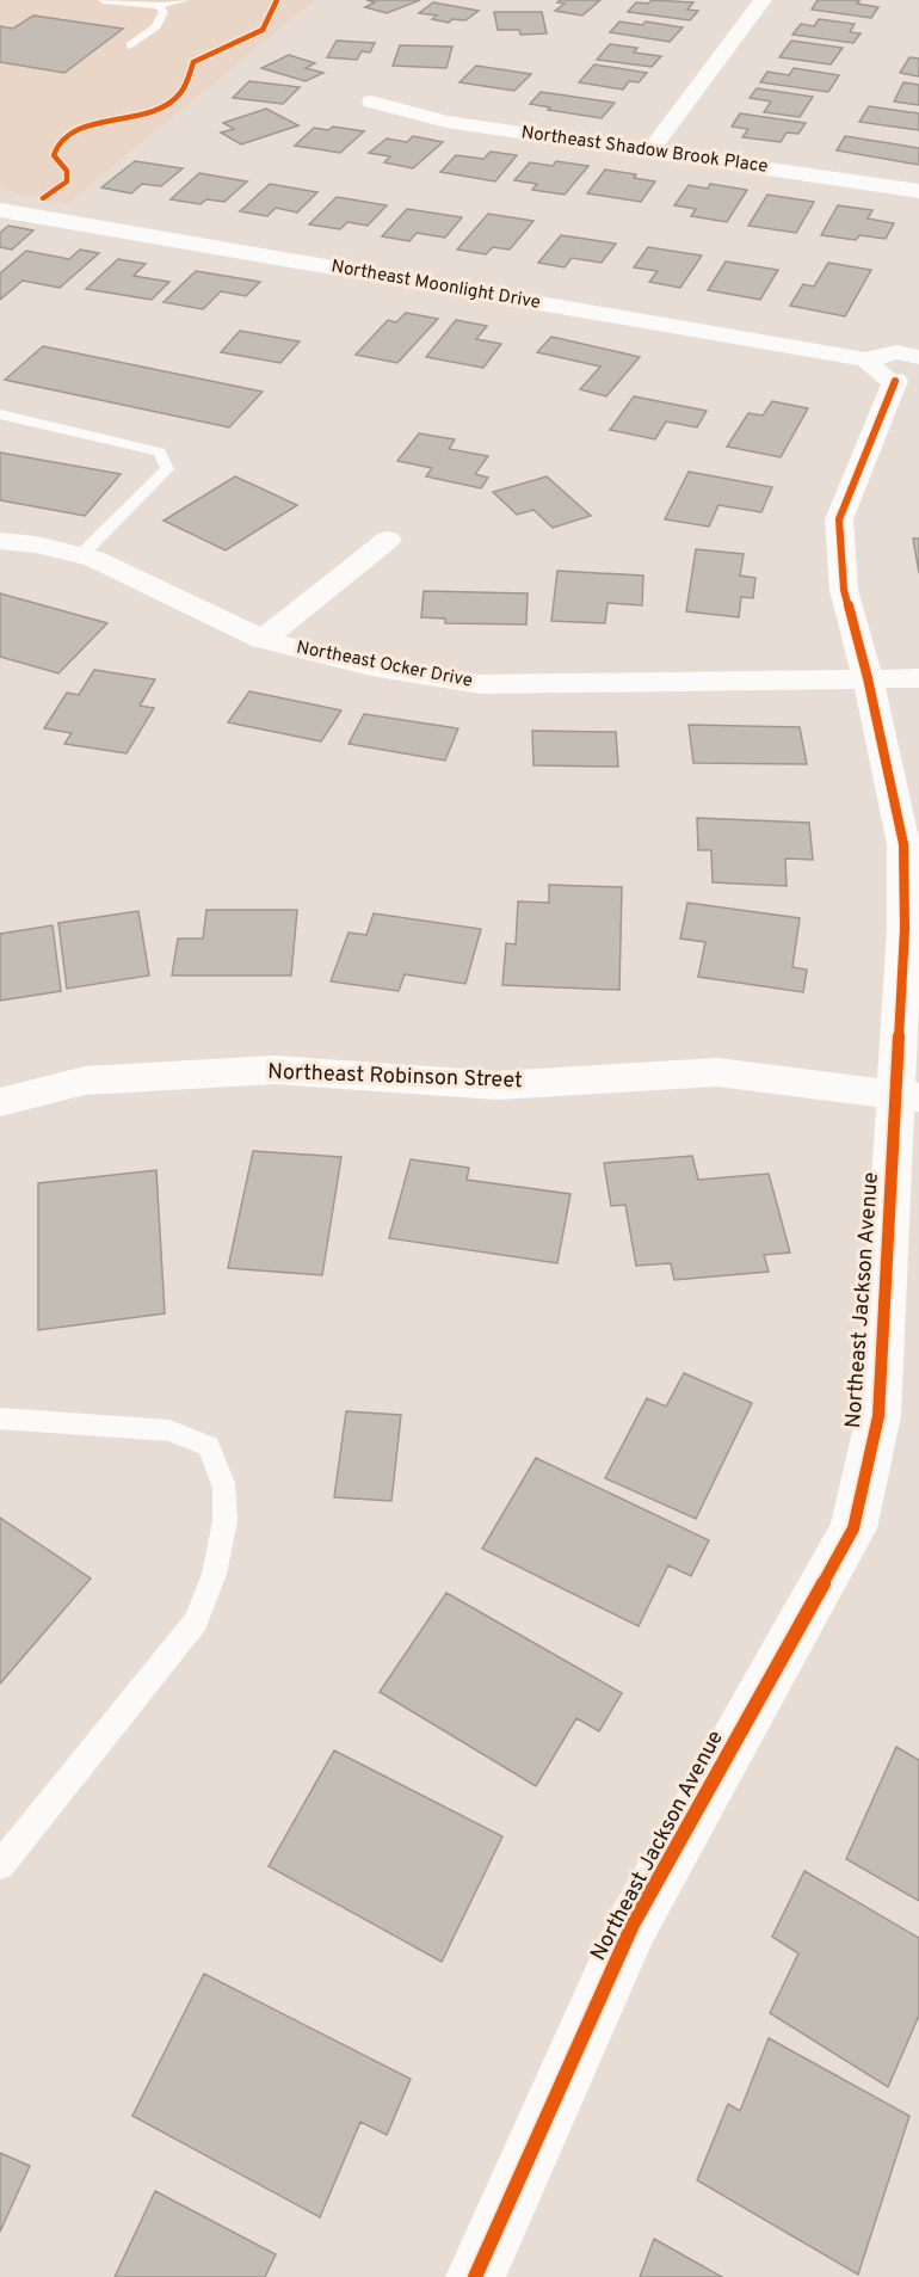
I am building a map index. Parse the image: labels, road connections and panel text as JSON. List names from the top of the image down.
{
  "streets": {
    "street": [
      "Northeast Shadow Brook Place",
      "Northeast Moonlight Drive",
      "Northeast Ocker Drive",
      "Northeast Robinson Street",
      "Northeast Jackson Avenue"
    ]
  },
  "crossings": [
    ["Northeast Moonlight Drive", "Northeast Jackson Avenue"],
    ["Northeast Ocker Drive", "Northeast Jackson Avenue"],
    ["Northeast Robinson Street", "Northeast Jackson Avenue"]
  ]
}
